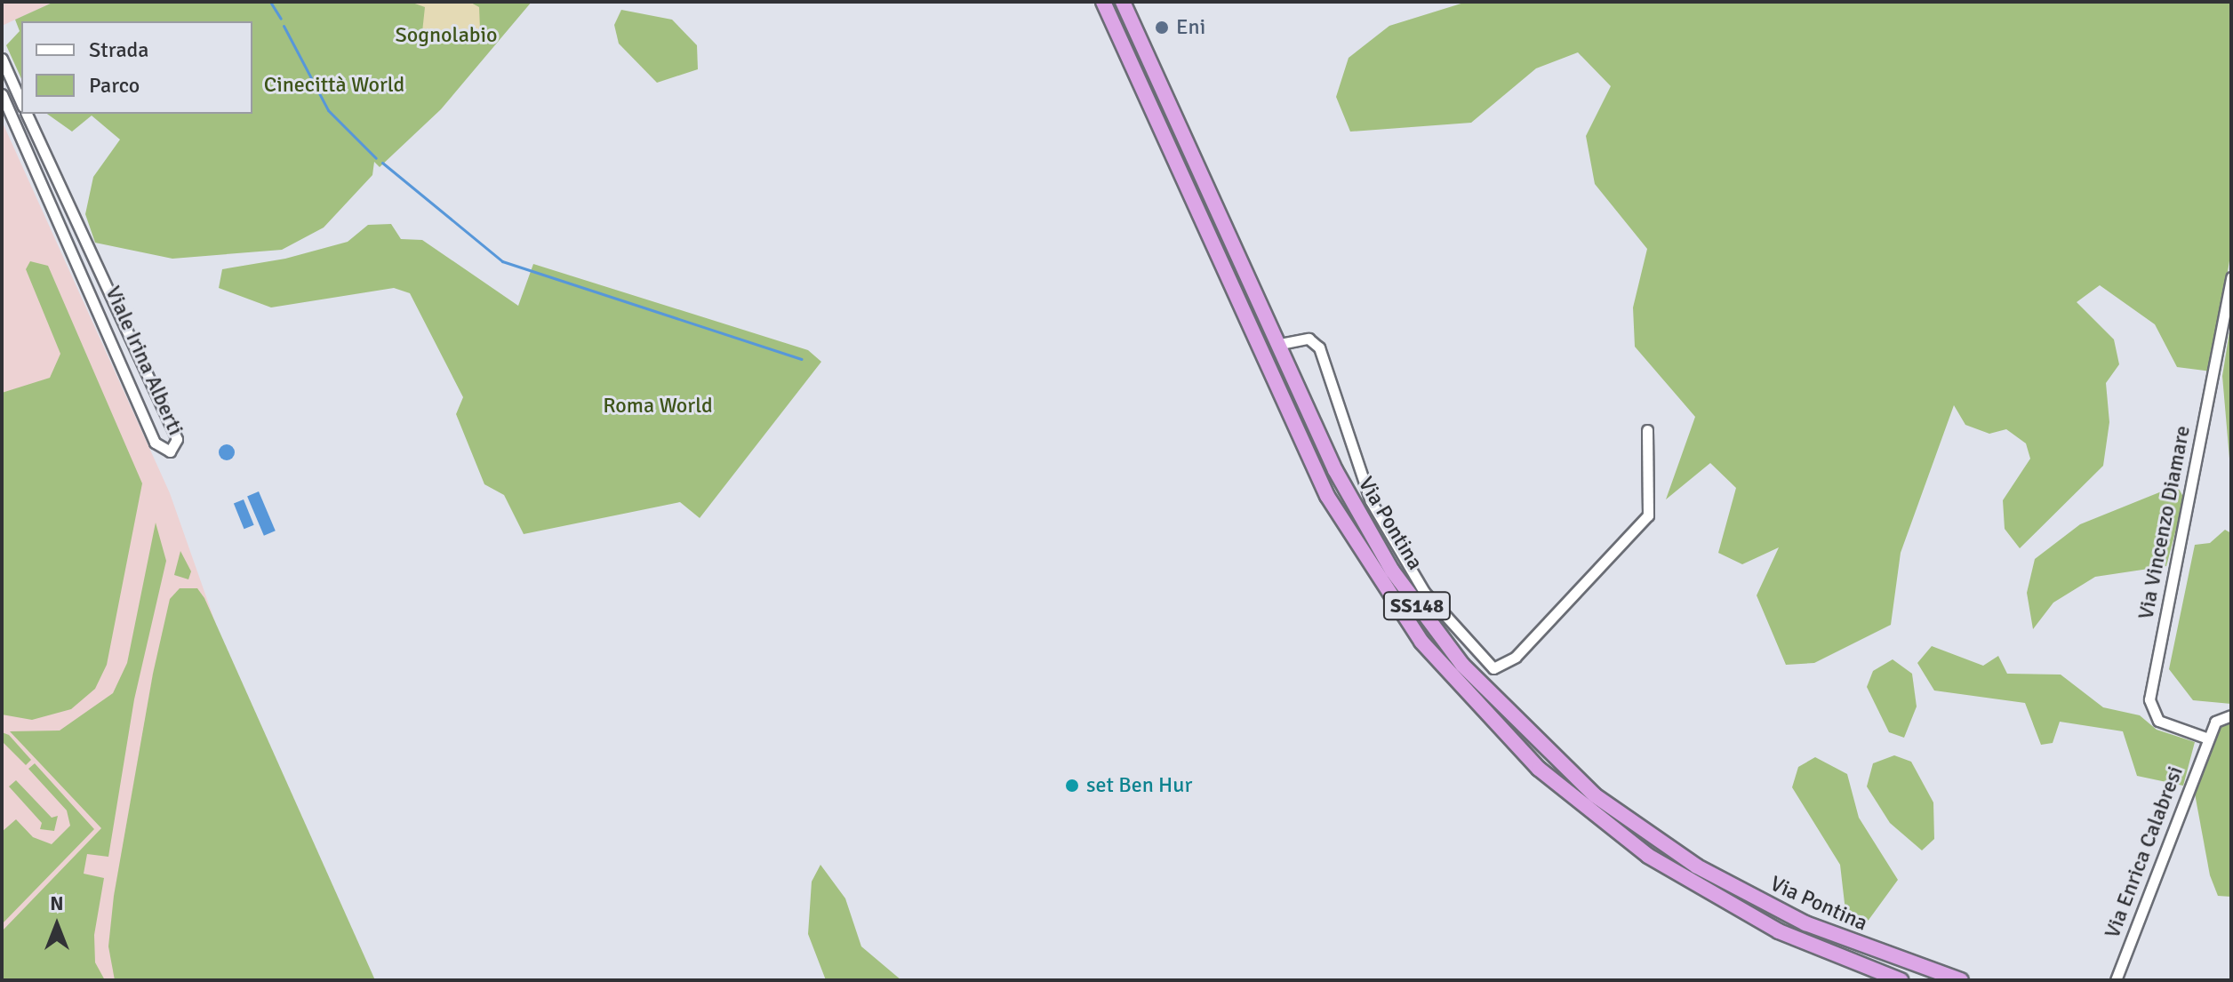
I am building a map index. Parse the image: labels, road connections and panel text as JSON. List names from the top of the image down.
{
  "streets": {
    "highway": ["Via Pontina", "SS148"],
    "street": ["Viale Irina Alberti", "Via Vincenzo Diamare", "Via Enrica Calabresi"]
  },
  "crossings": [
    ["Via Vincenzo Diamare", "Via Enrica Calabresi"]
  ],
  "parks": ["Sognolabio", "Cinecittà World", "Roma World"],
  "places": ["Eni", "set Ben Hur"],
  "legend": ["Strada", "Parco"],
  "north": "top"
}
